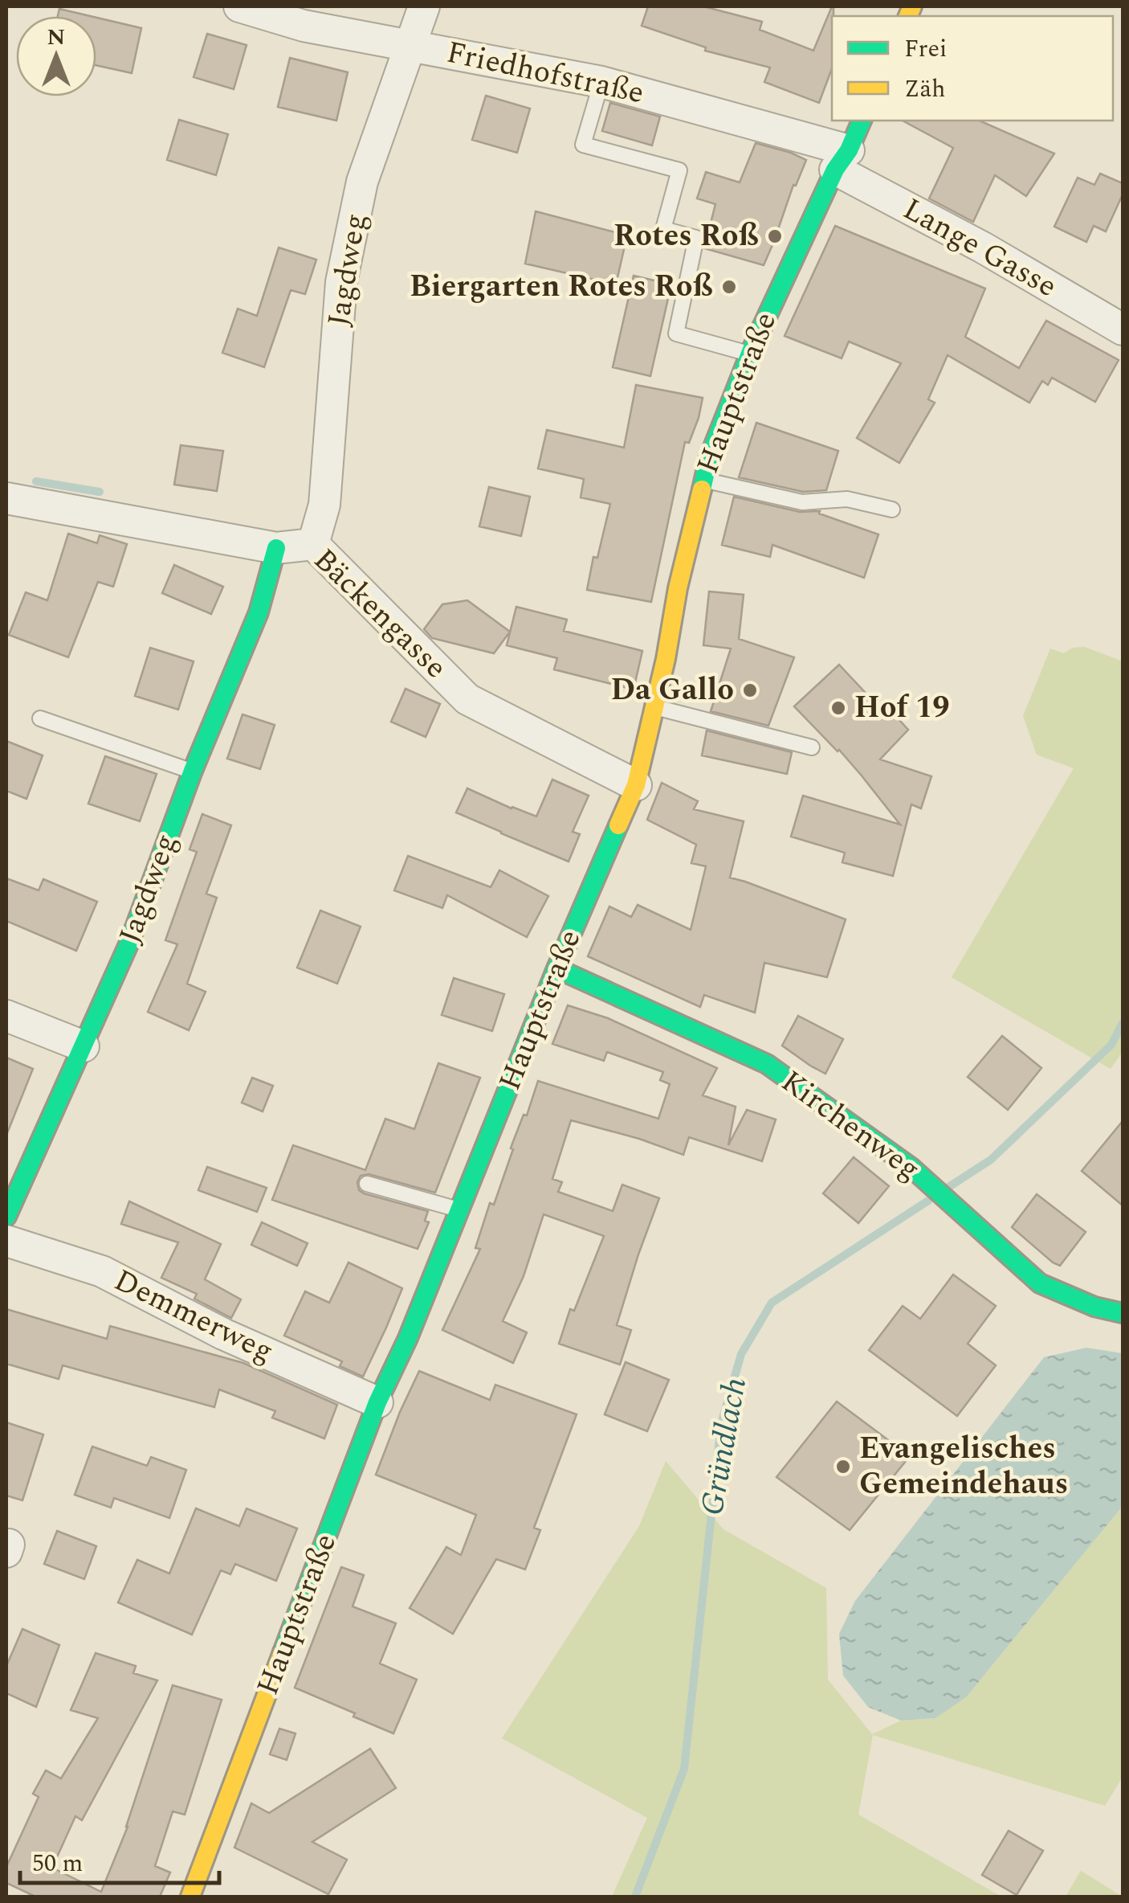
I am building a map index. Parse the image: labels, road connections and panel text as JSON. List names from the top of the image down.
{
  "streets": {
    "street": [
      "Friedhofstraße",
      "Lange Gasse",
      "Jagdweg",
      "Hauptstraße",
      "Bäckengasse",
      "Kirchenweg",
      "Demmerweg"
    ]
  },
  "crossings": [
    ["Friedhofstraße", "Lange Gasse"],
    ["Friedhofstraße", "Jagdweg"],
    ["Friedhofstraße", "Hauptstraße"],
    ["Lange Gasse", "Hauptstraße"],
    ["Jagdweg", "Bäckengasse"],
    ["Hauptstraße", "Bäckengasse"],
    ["Hauptstraße", "Kirchenweg"],
    ["Hauptstraße", "Demmerweg"]
  ],
  "water": ["Gründlach"],
  "places": [
    "Rotes Roß",
    "Biergarten Rotes Roß",
    "Da Gallo",
    "Hof 19",
    "Evangelisches Gemeindehaus"
  ],
  "legend": ["Frei", "Zäh"],
  "scale_bar": "50 m",
  "north": "top"
}
